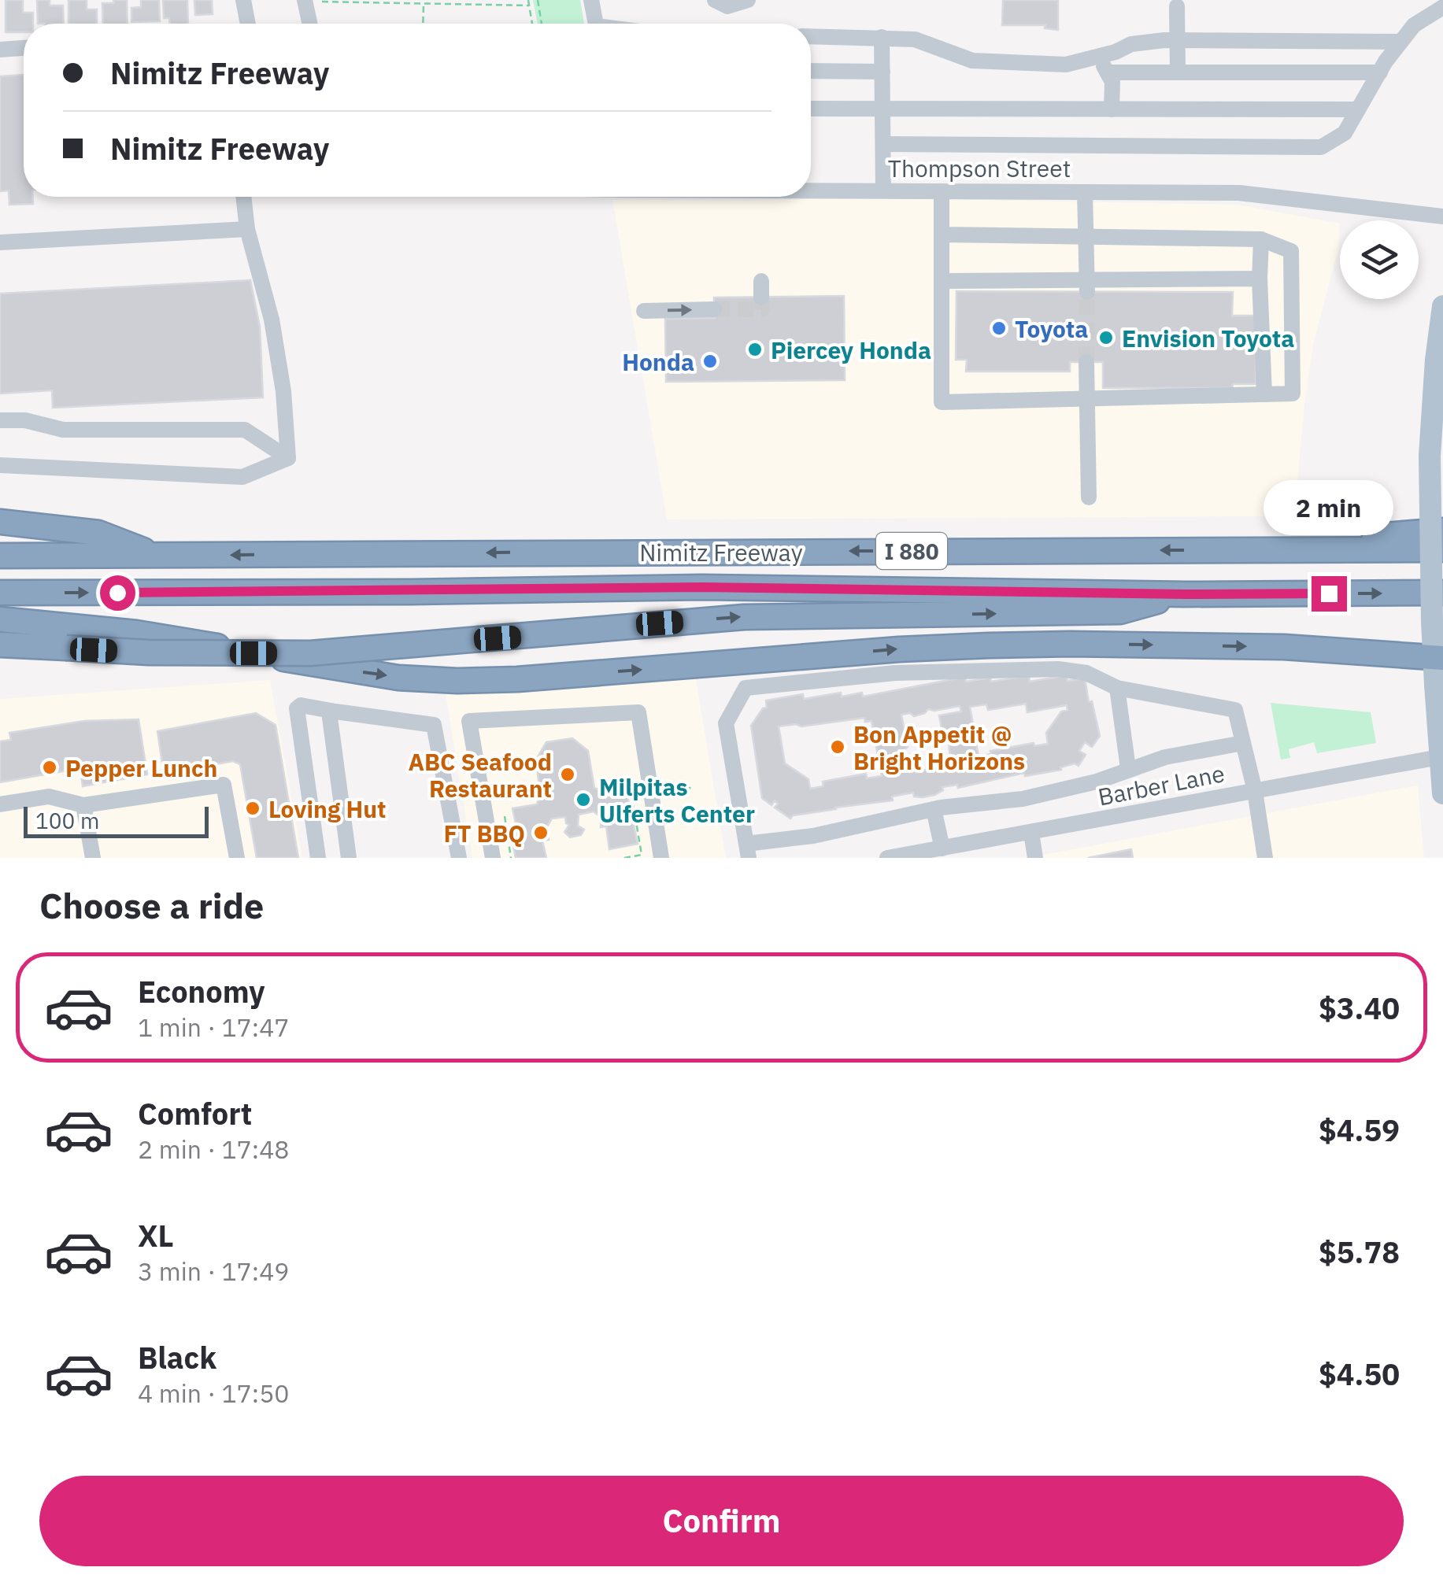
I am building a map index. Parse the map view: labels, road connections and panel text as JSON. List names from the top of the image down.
{
  "streets": {
    "highway": ["I 880", "Nimitz Freeway"],
    "street": ["Thompson Street", "Barber Lane"]
  },
  "places": [
    "Toyota",
    "Envision Toyota",
    "Piercey Honda",
    "Honda",
    "Bon Appetit @ Bright Horizons",
    "Pepper Lunch",
    "ABC Seafood Restaurant",
    "Milpitas Ulferts Center",
    "Loving Hut",
    "FT BBQ"
  ],
  "scale_bar": "100 m",
  "page": {
    "banner": ["Nimitz Freeway", "Nimitz Freeway"],
    "bubble": "2 min",
    "scale": "100 m",
    "heading": "Choose a ride",
    "list": [
      {
        "name": "Economy",
        "note": "1 min · 17:47",
        "value": "$3.40"
      },
      {
        "name": "Comfort",
        "note": "2 min · 17:48",
        "value": "$4.59"
      },
      {
        "name": "XL",
        "note": "3 min · 17:49",
        "value": "$5.78"
      },
      {
        "name": "Black",
        "note": "4 min · 17:50",
        "value": "$4.50"
      }
    ],
    "buttons": "Confirm"
  }
}
